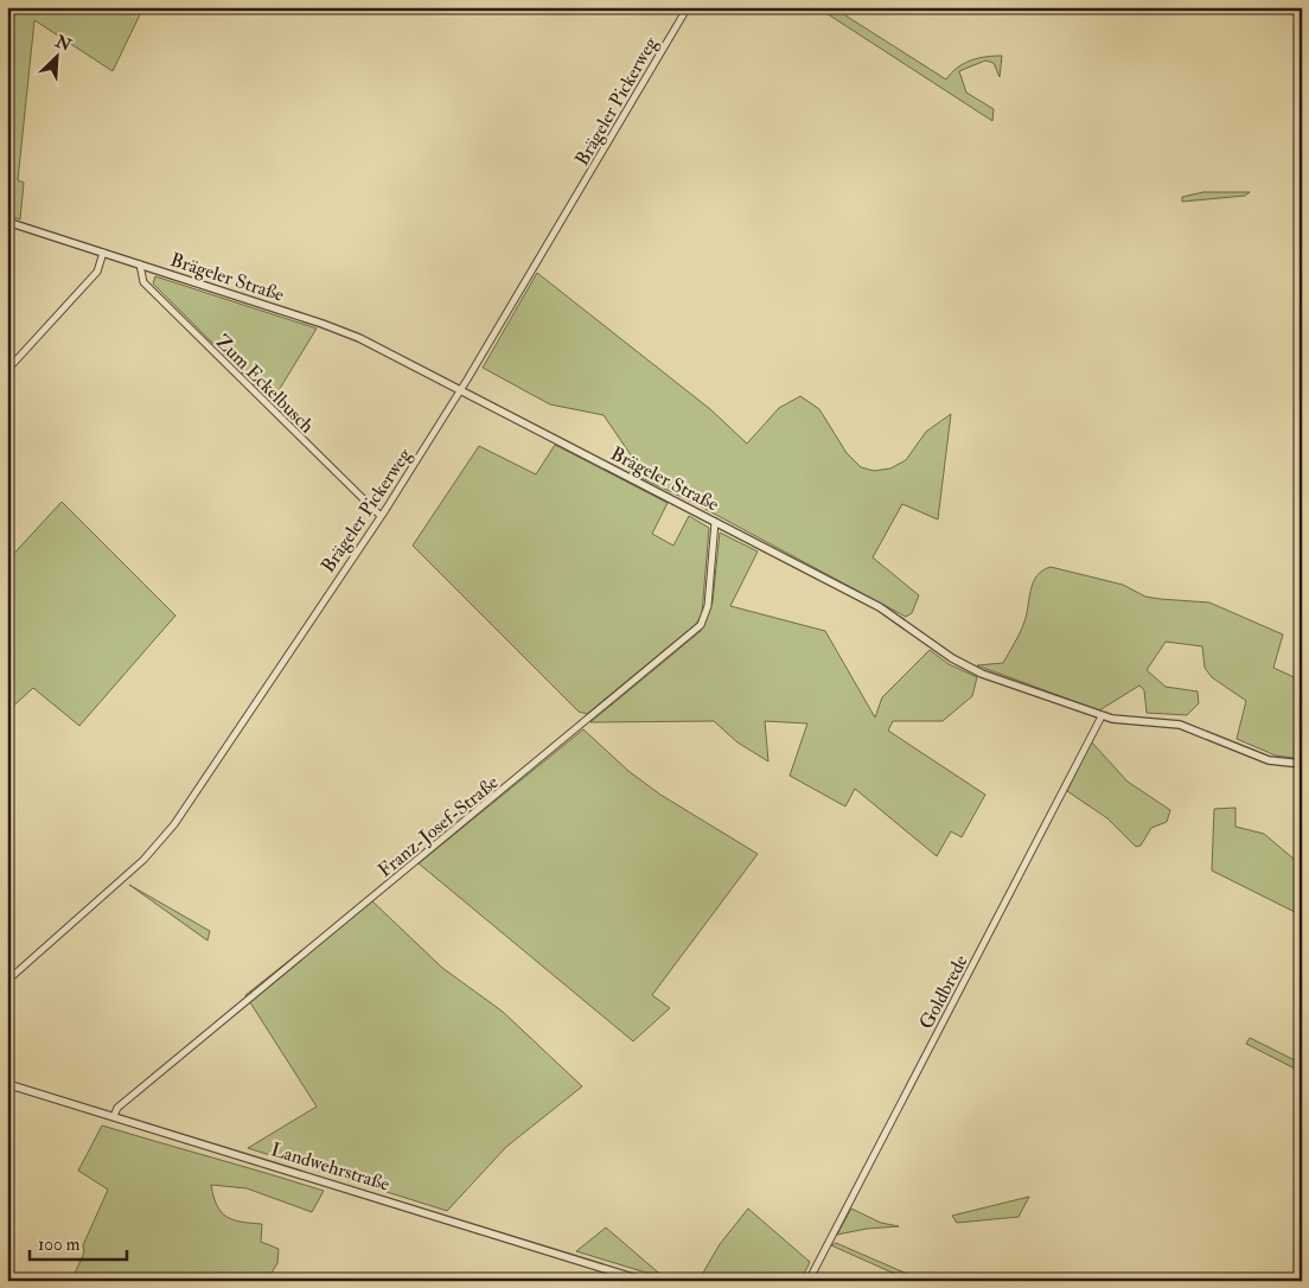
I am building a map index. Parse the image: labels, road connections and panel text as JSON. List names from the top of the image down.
{
  "streets": {
    "street": [
      "Brägeler Pickerweg",
      "Brägeler Straße",
      "Zum Eckelbusch",
      "Franz-Josef-Straße",
      "Goldbrede",
      "Landwehrstraße"
    ]
  },
  "crossings": [
    ["Brägeler Pickerweg", "Brägeler Straße"],
    ["Brägeler Pickerweg", "Zum Eckelbusch"],
    ["Brägeler Straße", "Zum Eckelbusch"],
    ["Brägeler Straße", "Franz-Josef-Straße"],
    ["Brägeler Straße", "Goldbrede"],
    ["Franz-Josef-Straße", "Landwehrstraße"]
  ],
  "scale_bar": "100 m",
  "north": "top right"
}
